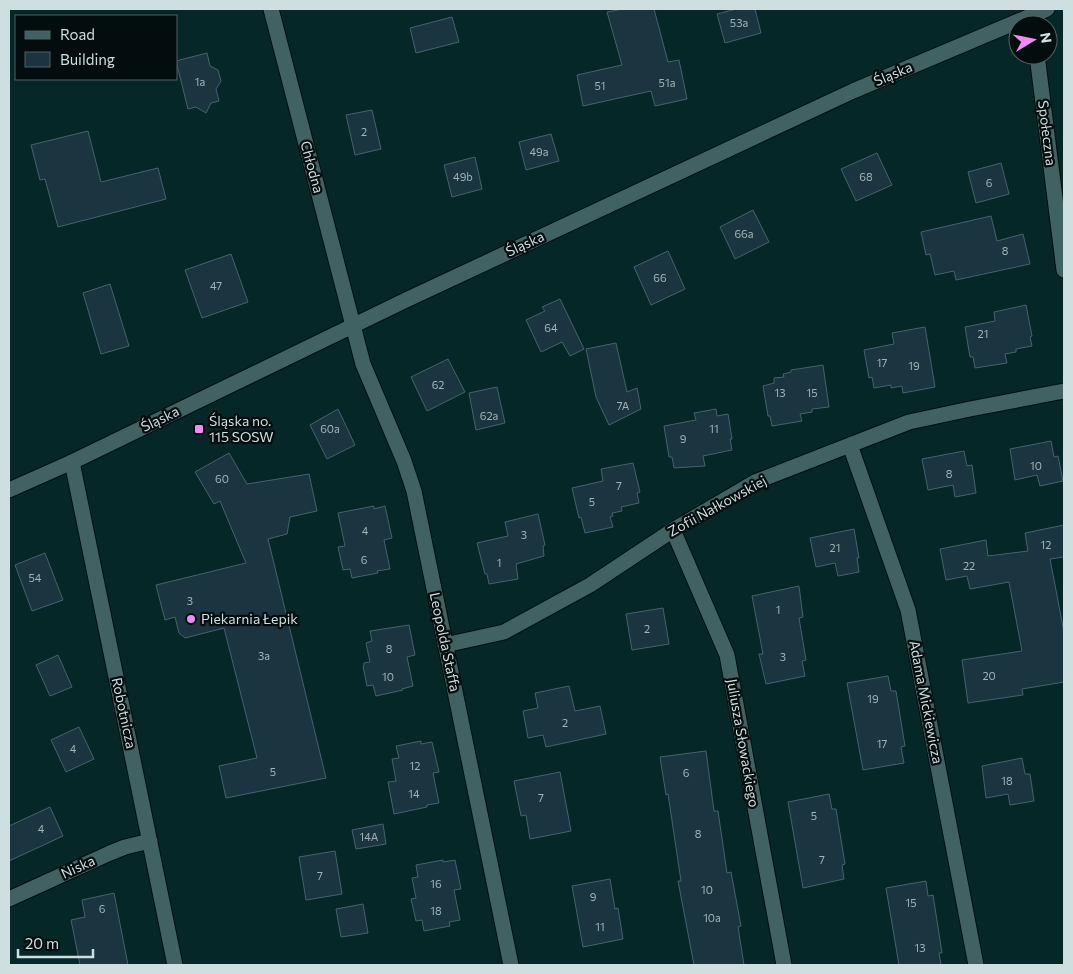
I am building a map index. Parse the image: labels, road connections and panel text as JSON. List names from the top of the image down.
{
  "streets": {
    "street": [
      "Śląska",
      "Społeczna",
      "Chłodna",
      "Zofii Nałkowskiej",
      "Leopolda Staffa",
      "Adama Mickiewicza",
      "Robotnicza",
      "Juliusza Słowackiego",
      "Niska"
    ]
  },
  "crossings": [
    ["Śląska", "Chłodna"],
    ["Śląska", "Leopolda Staffa"],
    ["Śląska", "Robotnicza"],
    ["Chłodna", "Leopolda Staffa"],
    ["Zofii Nałkowskiej", "Leopolda Staffa"],
    ["Zofii Nałkowskiej", "Adama Mickiewicza"],
    ["Zofii Nałkowskiej", "Juliusza Słowackiego"],
    ["Robotnicza", "Niska"]
  ],
  "places": {
    "transit": ["Śląska no. 115 SOSW"],
    "other": ["Piekarnia Łepik"]
  },
  "house_numbers": [
    "53a",
    "1a",
    "51a",
    "51",
    "2",
    "49a",
    "49b",
    "68",
    "6",
    "66a",
    "8",
    "66",
    "47",
    "64",
    "21",
    "17",
    "19",
    "62",
    "13",
    "15",
    "7A",
    "62a",
    "60a",
    "11",
    "9",
    "10",
    "8",
    "60",
    "7",
    "5",
    "4",
    "3",
    "12",
    "21",
    "6",
    "1",
    "22",
    "54",
    "3",
    "1",
    "2",
    "8",
    "3a",
    "3",
    "20",
    "10",
    "19",
    "2",
    "17",
    "4",
    "12",
    "5",
    "6",
    "18",
    "14",
    "7",
    "5",
    "4",
    "8",
    "14A",
    "7",
    "7",
    "16",
    "10",
    "9",
    "15",
    "6",
    "18",
    "10a",
    "11",
    "13"
  ],
  "legend": ["Road", "Building"],
  "scale_bar": "20 m",
  "north": "right"
}
